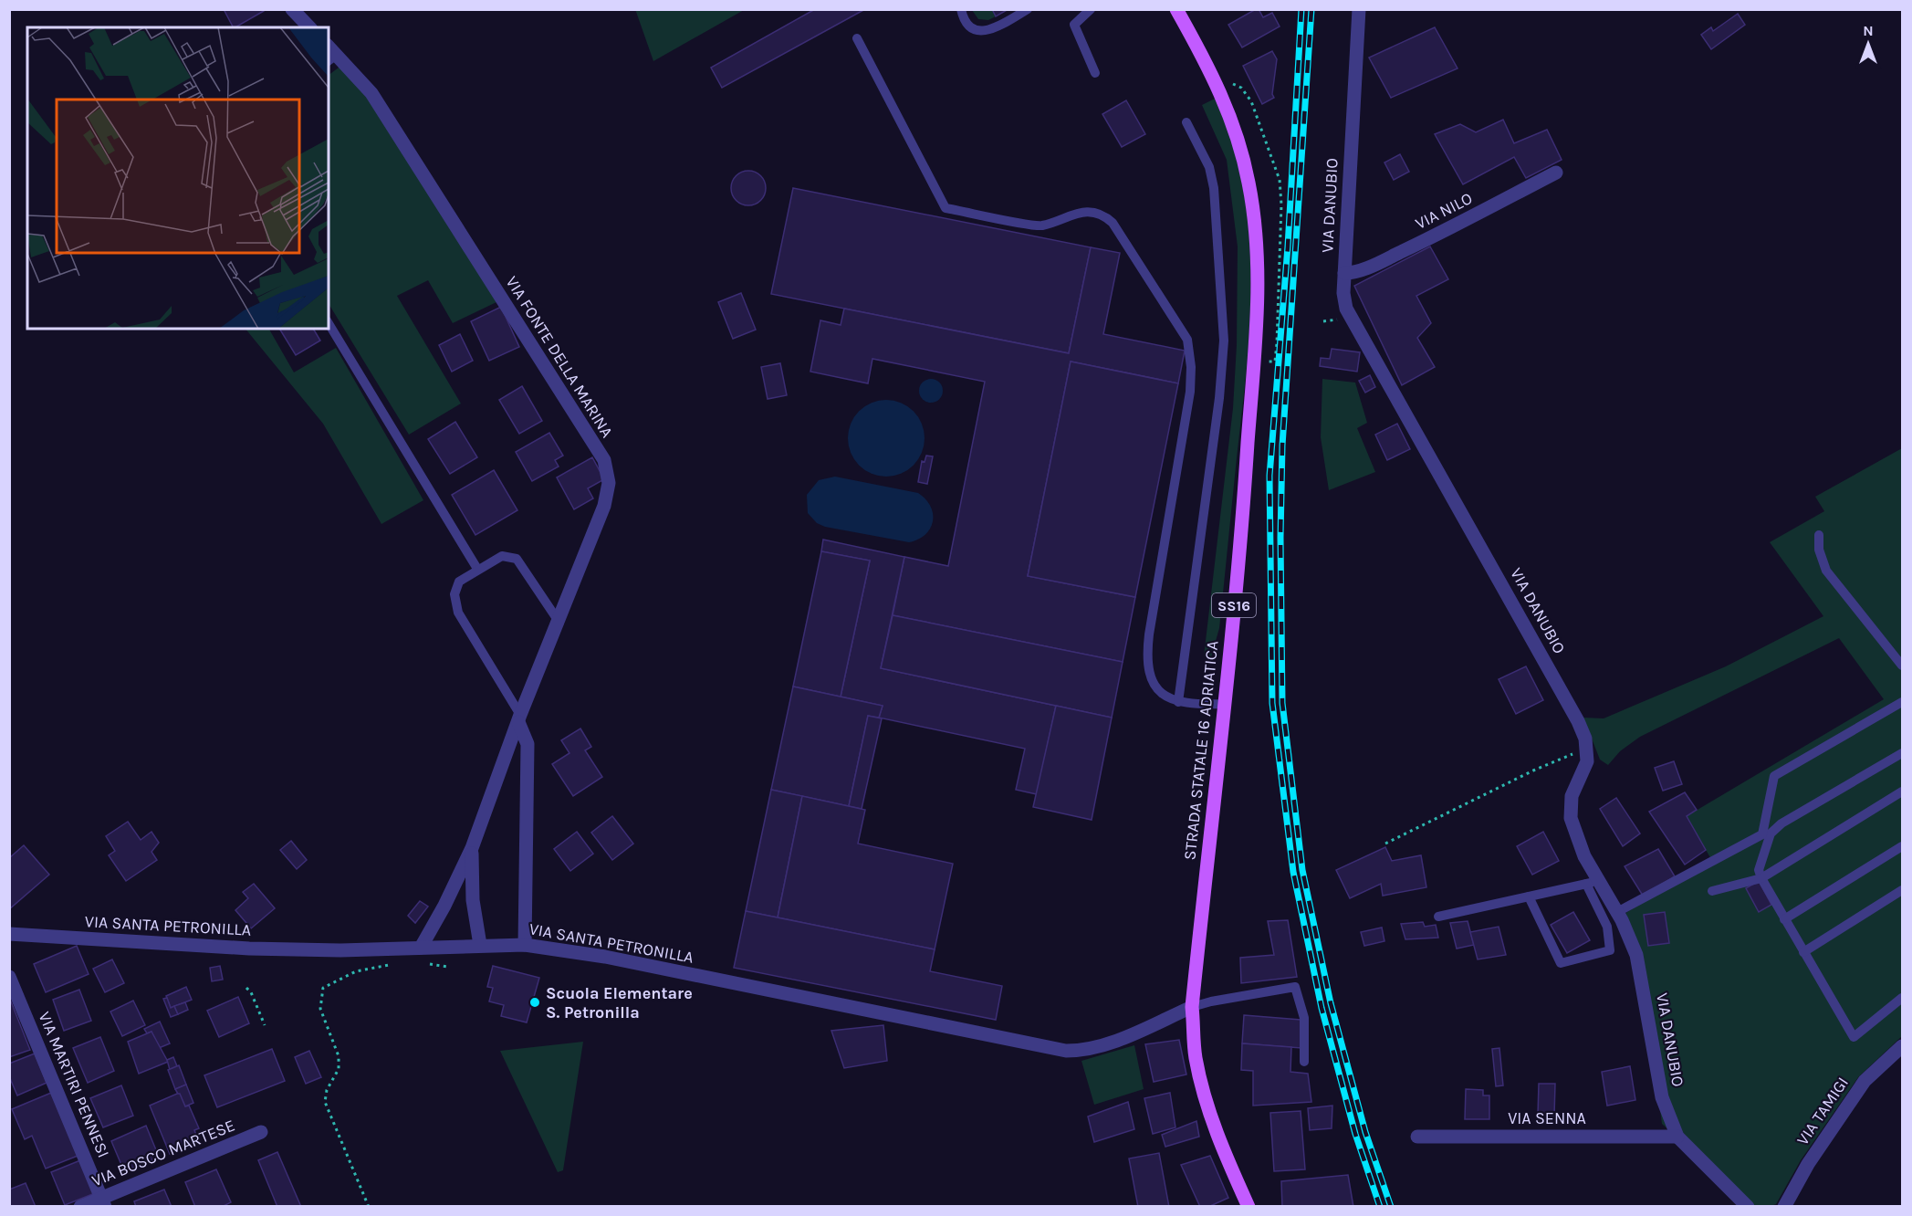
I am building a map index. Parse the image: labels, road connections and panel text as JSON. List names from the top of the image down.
{
  "streets": {
    "main road": ["SS16", "STRADA STATALE 16 ADRIATICA"],
    "street": [
      "VIA DANUBIO",
      "VIA NILO",
      "VIA FONTE DELLA MARINA",
      "VIA SANTA PETRONILLA",
      "VIA MARTIRI PENNESI",
      "VIA TAMIGI",
      "VIA SENNA",
      "VIA BOSCO MARTESE"
    ]
  },
  "crossings": [
    ["VIA DANUBIO", "VIA NILO"],
    ["VIA DANUBIO", "VIA SENNA"],
    ["VIA FONTE DELLA MARINA", "VIA SANTA PETRONILLA"],
    ["STRADA STATALE 16 ADRIATICA", "VIA SANTA PETRONILLA"],
    ["VIA MARTIRI PENNESI", "VIA BOSCO MARTESE"]
  ],
  "places": ["Scuola Elementare S. Petronilla"],
  "north": "top"
}
